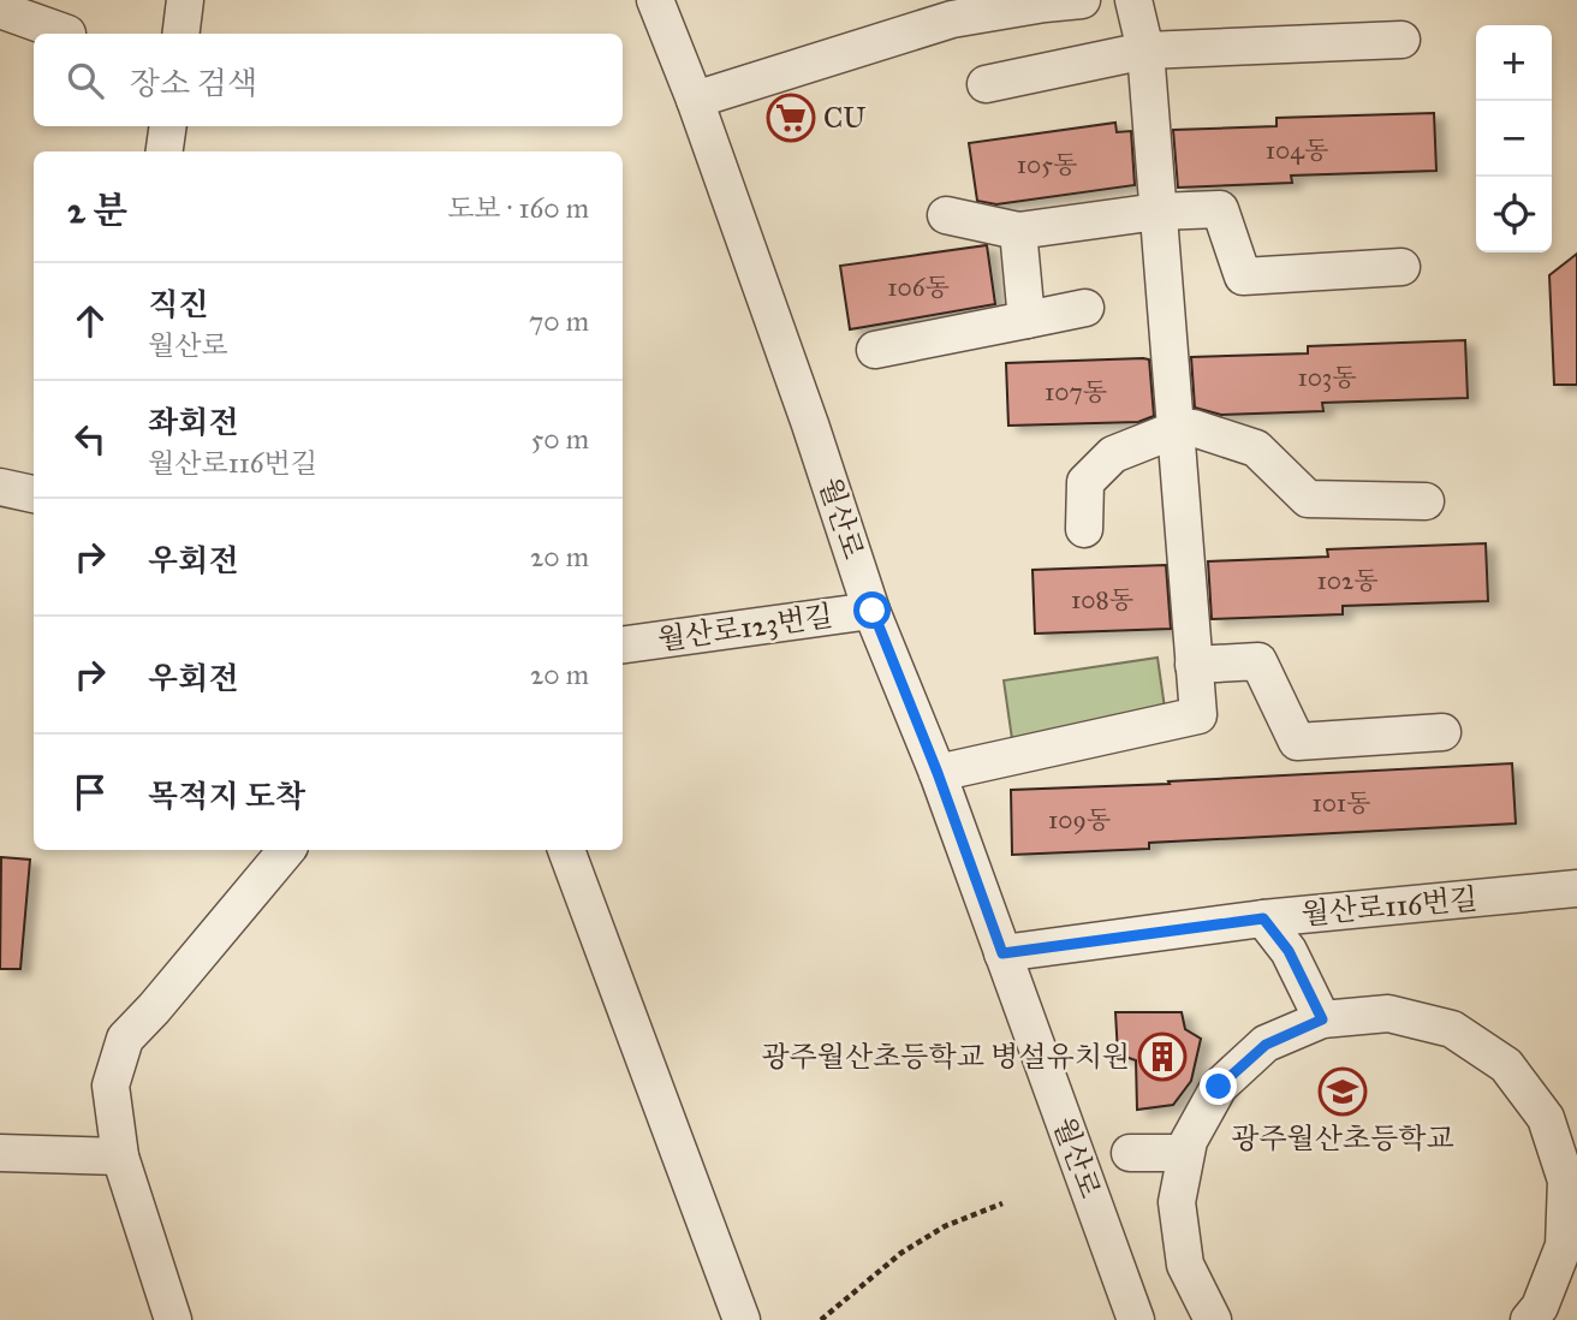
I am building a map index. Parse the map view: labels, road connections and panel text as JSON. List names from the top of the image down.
{
  "streets": {
    "street": ["월산로", "월산로123번길", "월산로116번길"]
  },
  "crossings": [
    ["월산로", "월산로123번길"],
    ["월산로", "월산로116번길"]
  ],
  "places": {
    "supermarket": ["CU"],
    "building": ["광주월산초등학교 병설유치원"],
    "school or university": ["광주월산초등학교"]
  },
  "house_numbers": [
    "104동",
    "105동",
    "106동",
    "103동",
    "107동",
    "102동",
    "108동",
    "101동",
    "109동"
  ],
  "page": {
    "map_buttons": ["+", "−"],
    "search": "장소 검색",
    "heading": ["2 분", "도보 · 160 m"],
    "list": [
      ["직진", "월산로", "70 m"],
      ["좌회전", "월산로116번길", "50 m"],
      ["우회전", "20 m"],
      ["우회전", "20 m"],
      "목적지 도착"
    ]
  }
}
